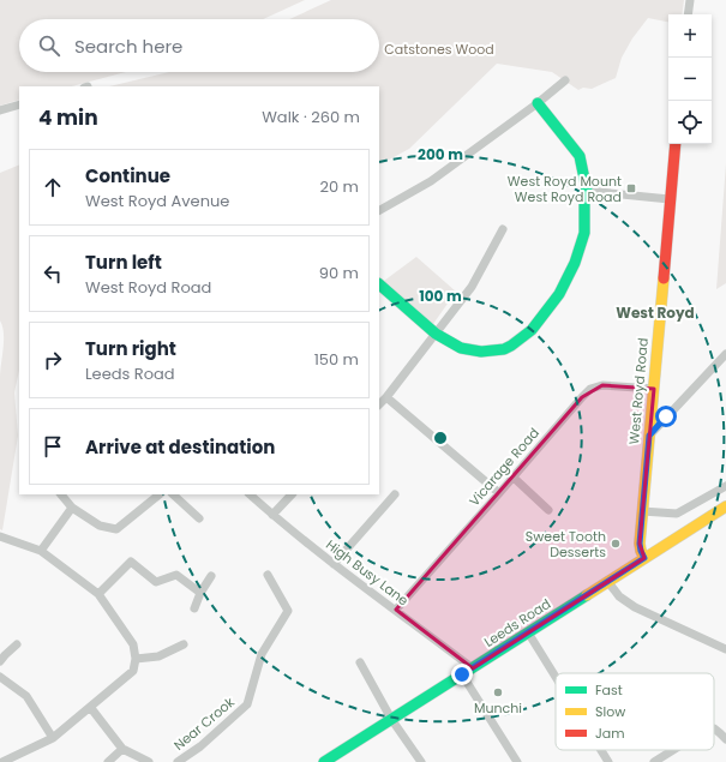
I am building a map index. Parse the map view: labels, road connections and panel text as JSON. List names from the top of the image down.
{
  "streets": {
    "street": [
      "West Royd Road",
      "Vicarage Road",
      "High Busy Lane",
      "Leeds Road",
      "Near Crook"
    ]
  },
  "crossings": [
    ["West Royd Road", "Vicarage Road"],
    ["West Royd Road", "Leeds Road"],
    ["Vicarage Road", "High Busy Lane"],
    ["High Busy Lane", "Leeds Road"]
  ],
  "districts": ["West Royd"],
  "parks": ["Catstones Wood"],
  "places": {
    "transit": ["West Royd Mount West Royd Road"],
    "other": ["Sweet Tooth Desserts", "Munchi"]
  },
  "legend": ["Fast", "Slow", "Jam"],
  "page": {
    "map_buttons": ["+", "−"],
    "search": "Search here",
    "heading": ["4 min", "Walk · 260 m"],
    "list": [
      ["Continue", "West Royd Avenue", "20 m"],
      ["Turn left", "West Royd Road", "90 m"],
      ["Turn right", "Leeds Road", "150 m"],
      "Arrive at destination"
    ]
  },
  "rings": ["200 m", "100 m"]
}
